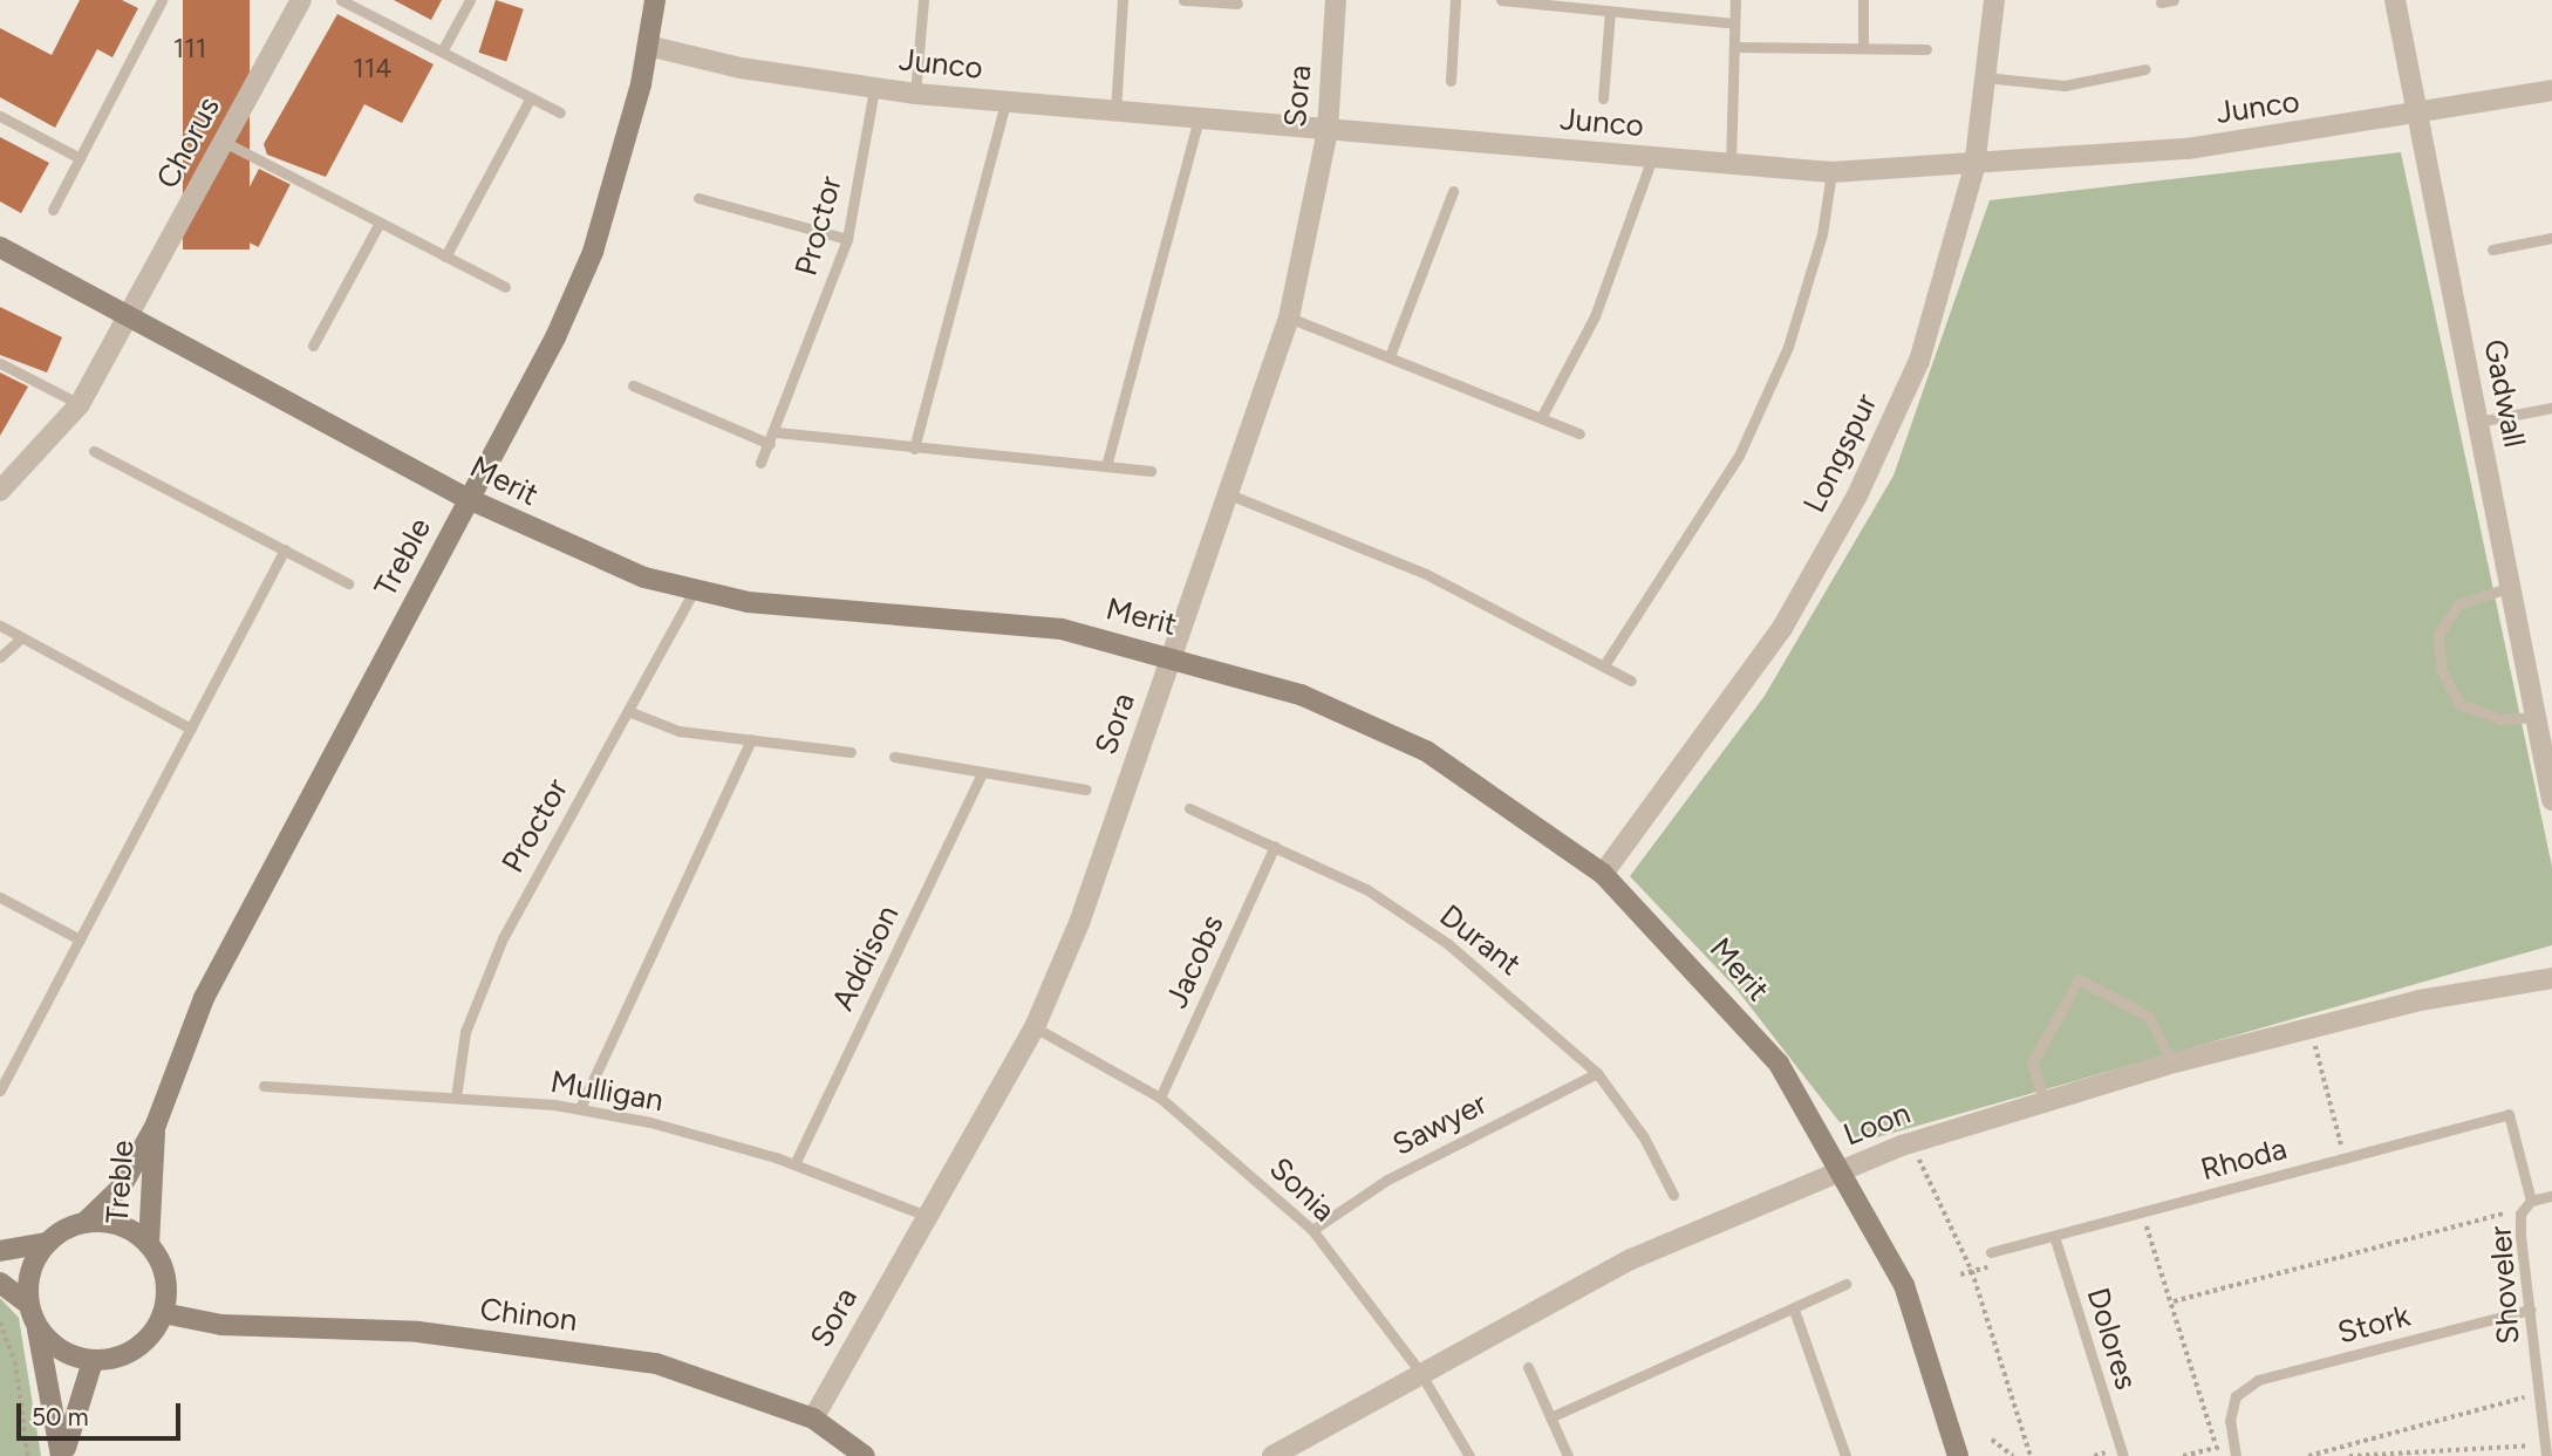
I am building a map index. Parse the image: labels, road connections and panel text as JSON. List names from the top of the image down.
{
  "streets": {
    "street": [
      "Junco",
      "Sora",
      "Chorus",
      "Gadwall",
      "Longspur",
      "Merit",
      "Treble",
      "Loon",
      "Chinon"
    ],
    "lane": [
      "Proctor",
      "Durant",
      "Addison",
      "Jacobs",
      "Mulligan",
      "Sawyer",
      "Rhoda",
      "Sonia",
      "Shoveler",
      "Stork",
      "Dolores"
    ]
  },
  "crossings": [
    ["Junco", "Sora"],
    ["Junco", "Proctor"],
    ["Junco", "Gadwall"],
    ["Junco", "Longspur"],
    ["Junco", "Treble"],
    ["Sora", "Merit"],
    ["Sora", "Mulligan"],
    ["Sora", "Sonia"],
    ["Sora", "Chinon"],
    ["Chorus", "Merit"],
    ["Proctor", "Merit"],
    ["Proctor", "Mulligan"],
    ["Longspur", "Merit"],
    ["Merit", "Treble"],
    ["Merit", "Loon"],
    ["Treble", "Chinon"],
    ["Durant", "Jacobs"],
    ["Durant", "Sawyer"],
    ["Addison", "Mulligan"],
    ["Jacobs", "Sonia"],
    ["Sawyer", "Sonia"],
    ["Loon", "Sonia"],
    ["Rhoda", "Shoveler"],
    ["Rhoda", "Dolores"],
    ["Shoveler", "Stork"]
  ],
  "house_numbers": ["111", "114"],
  "scale_bar": "50 m"
}
